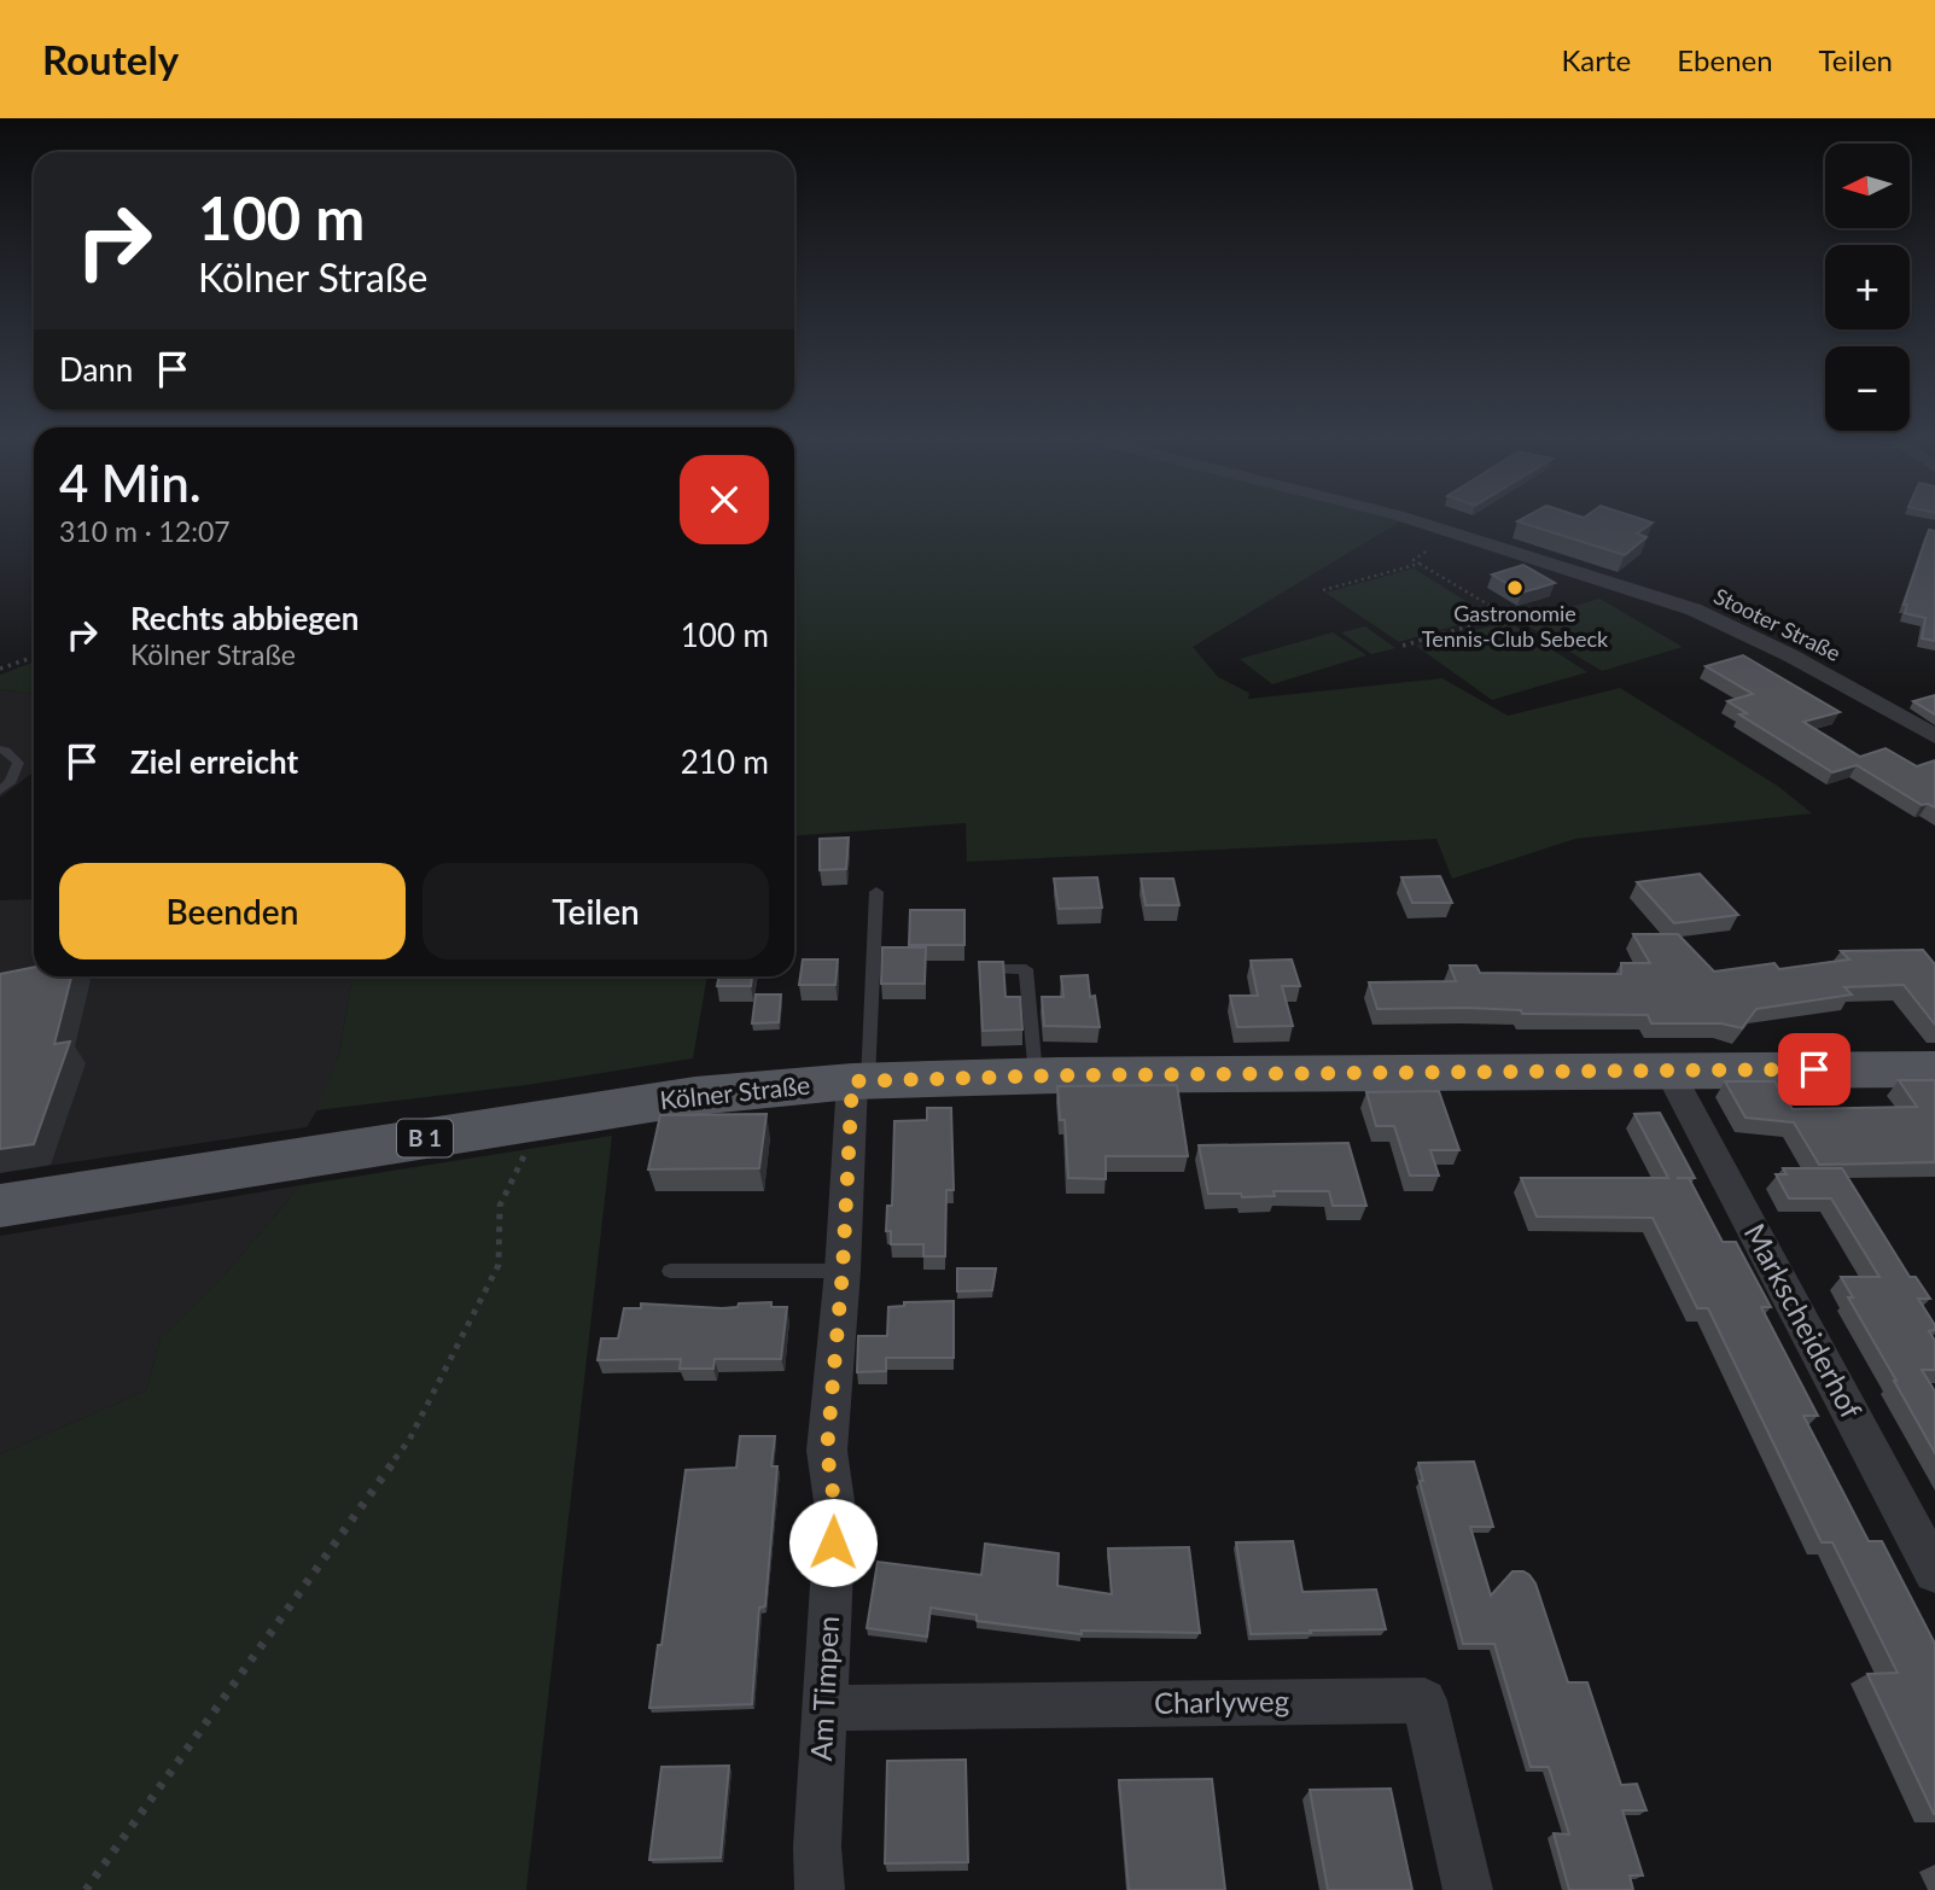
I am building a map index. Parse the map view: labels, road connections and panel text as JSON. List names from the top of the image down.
{
  "streets": {
    "main road": ["Kölner Straße", "B 1"],
    "street": [
      "Stooter Straße",
      "Markscheiderhof",
      "Am Timpen",
      "Charlyweg"
    ]
  },
  "crossings": [
    ["Kölner Straße", "Markscheiderhof"],
    ["Kölner Straße", "Am Timpen"],
    ["Am Timpen", "Charlyweg"]
  ],
  "places": ["Gastronomie Tennis-Club Sebeck"],
  "north": "left",
  "page": {
    "header": "Routely",
    "nav": ["Karte", "Ebenen", "Teilen"],
    "map_buttons": ["+", "−"],
    "turn": ["100 m", "Kölner Straße"],
    "then": "Dann",
    "heading": ["4 Min.", "310 m · 12:07"],
    "list": [
      {
        "name": "Rechts abbiegen",
        "note": "Kölner Straße",
        "value": "100 m"
      },
      {
        "name": "Ziel erreicht",
        "value": "210 m"
      }
    ],
    "buttons": ["Beenden", "Teilen"]
  }
}
